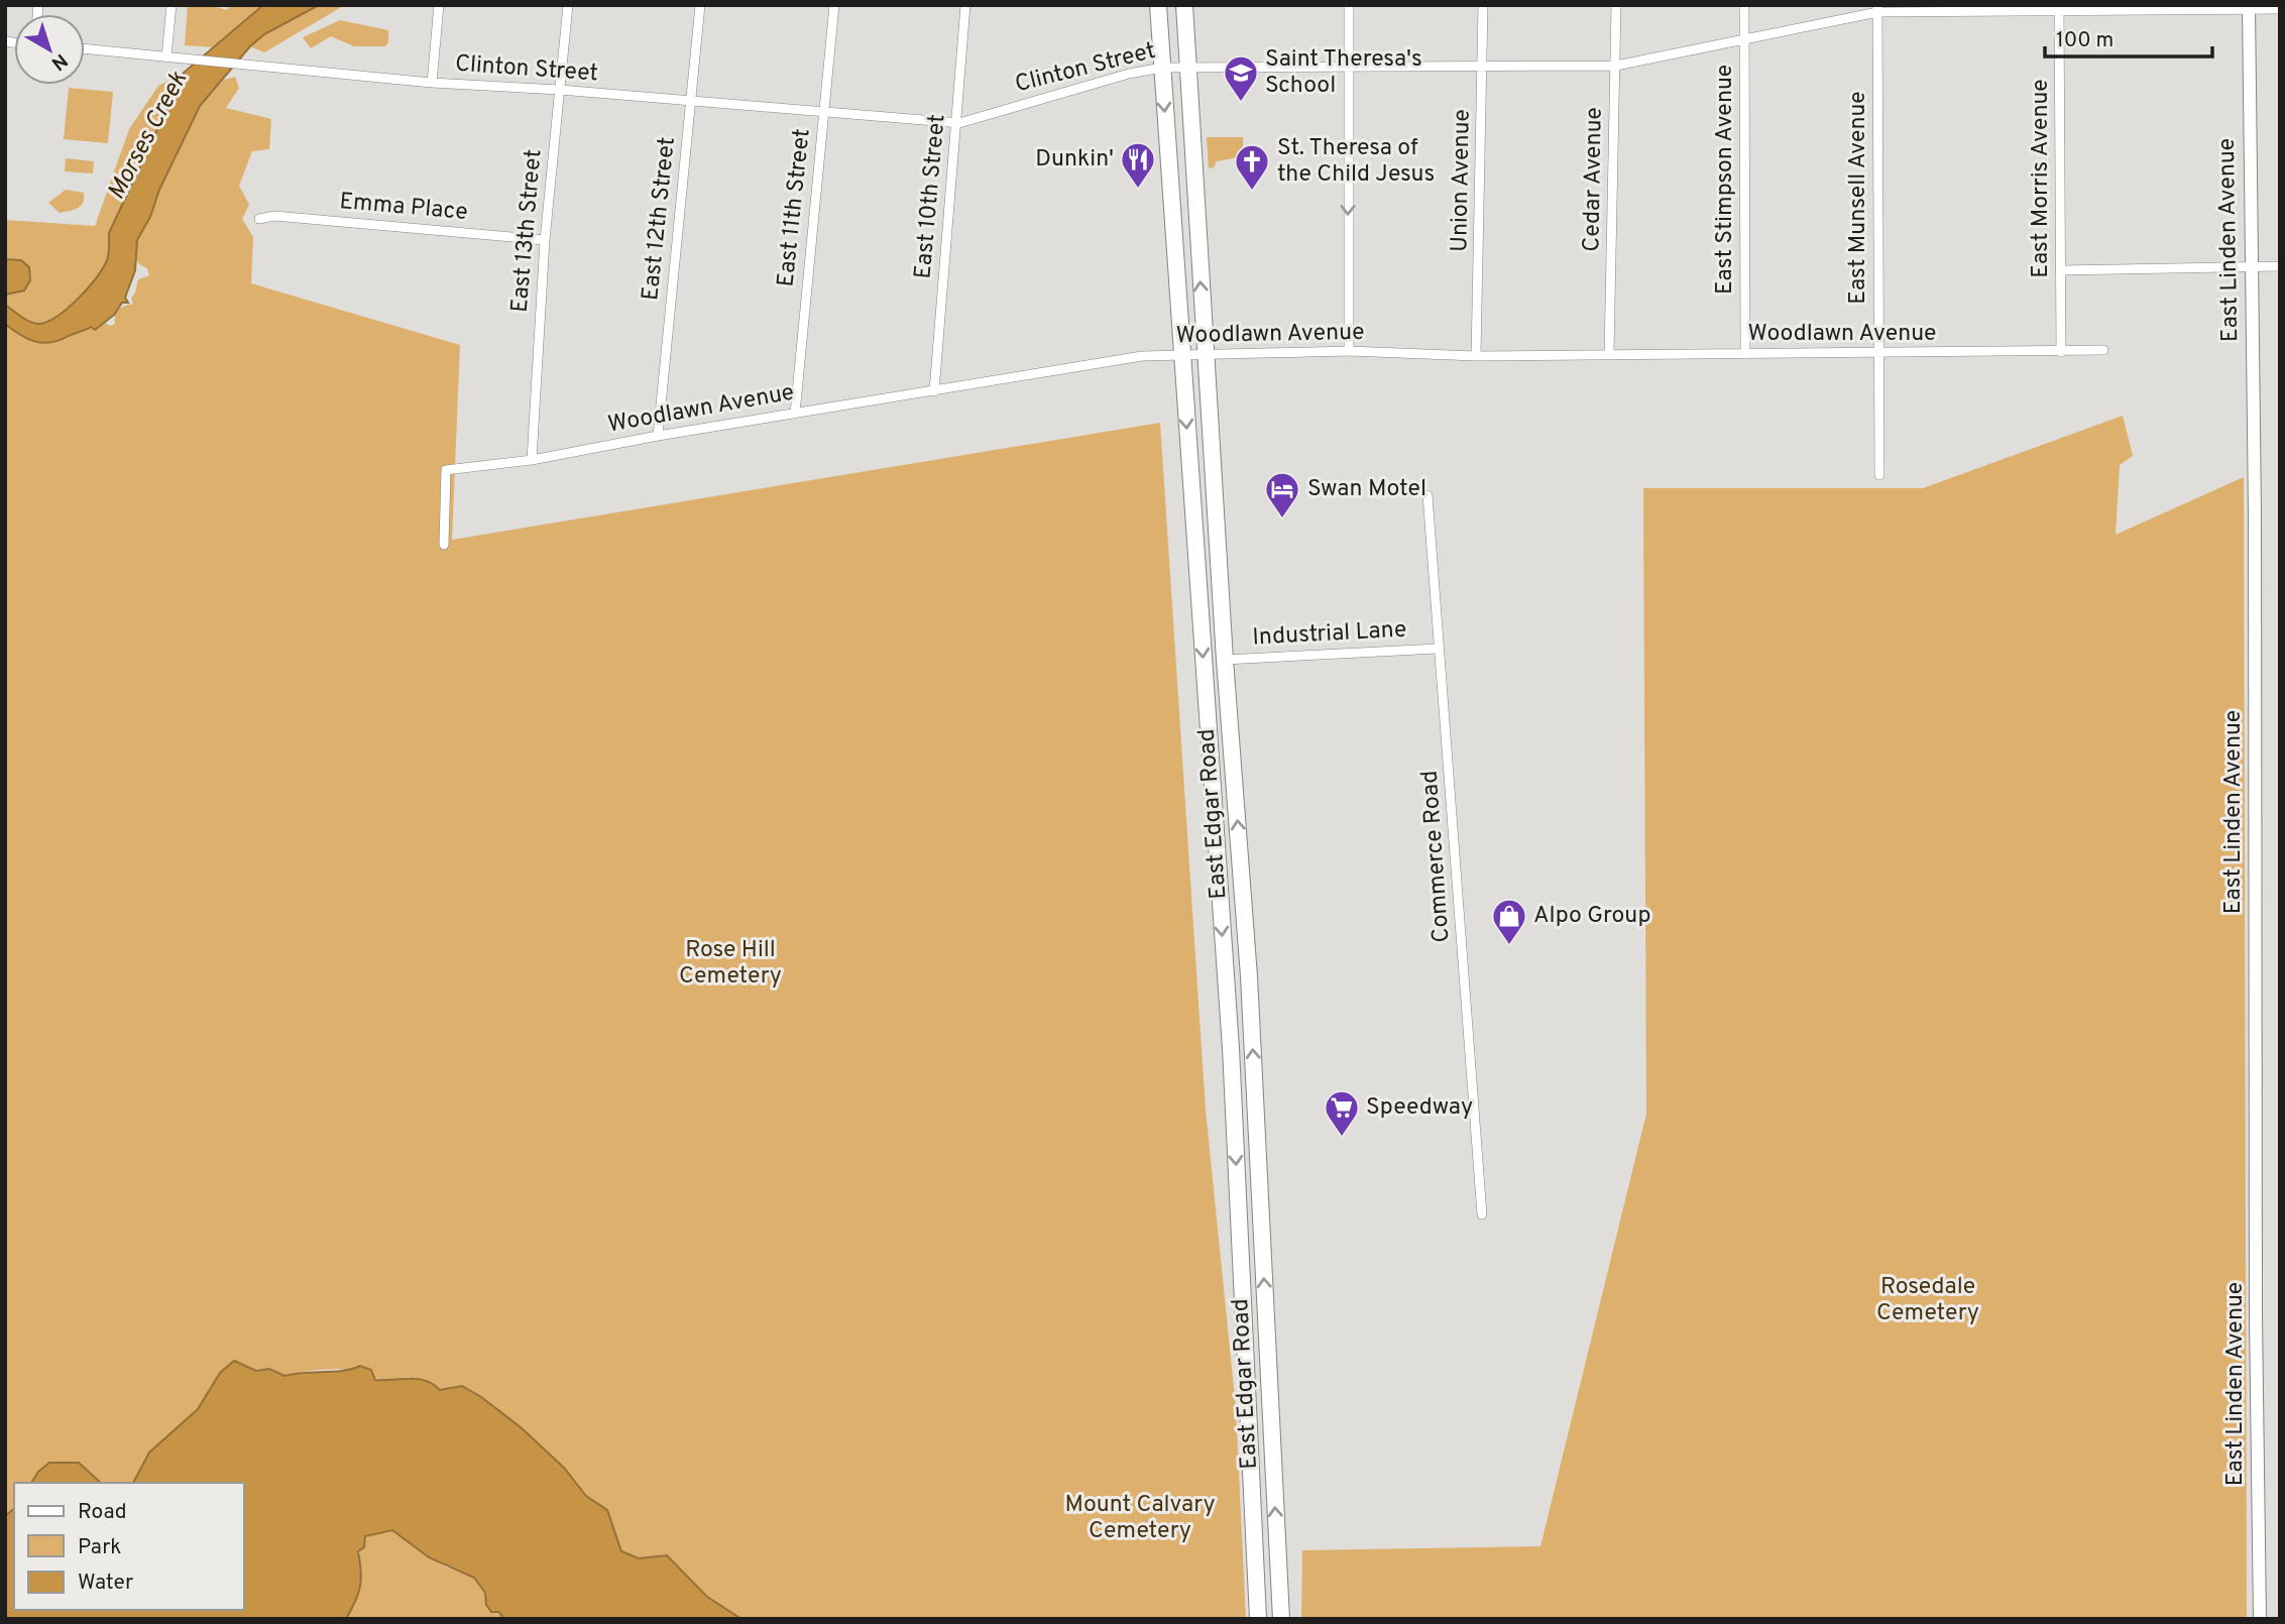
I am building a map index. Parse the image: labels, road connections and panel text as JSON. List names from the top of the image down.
{
  "streets": {
    "highway": ["East Edgar Road"],
    "street": [
      "Clinton Street",
      "East Morris Avenue",
      "Cedar Avenue",
      "East Stimpson Avenue",
      "Union Avenue",
      "East 10th Street",
      "East Munsell Avenue",
      "Emma Place",
      "East 11th Street",
      "East 12th Street",
      "East 13th Street",
      "East Linden Avenue",
      "Woodlawn Avenue",
      "Industrial Lane",
      "Commerce Road"
    ]
  },
  "crossings": [
    ["Clinton Street", "East Morris Avenue"],
    ["Clinton Street", "Cedar Avenue"],
    ["Clinton Street", "East Stimpson Avenue"],
    ["Clinton Street", "Union Avenue"],
    ["Clinton Street", "East 10th Street"],
    ["Clinton Street", "East Munsell Avenue"],
    ["Clinton Street", "East 11th Street"],
    ["Clinton Street", "East 12th Street"],
    ["Clinton Street", "East 13th Street"],
    ["Clinton Street", "East Linden Avenue"],
    ["Clinton Street", "East Edgar Road"],
    ["East Morris Avenue", "Woodlawn Avenue"],
    ["Cedar Avenue", "Woodlawn Avenue"],
    ["East Stimpson Avenue", "Woodlawn Avenue"],
    ["Union Avenue", "Woodlawn Avenue"],
    ["East 10th Street", "Woodlawn Avenue"],
    ["East Munsell Avenue", "Woodlawn Avenue"],
    ["Emma Place", "East 13th Street"],
    ["East 11th Street", "Woodlawn Avenue"],
    ["East 12th Street", "Woodlawn Avenue"],
    ["East 13th Street", "Woodlawn Avenue"],
    ["Woodlawn Avenue", "East Edgar Road"],
    ["Industrial Lane", "East Edgar Road"],
    ["Industrial Lane", "Commerce Road"]
  ],
  "water": ["Morses Creek"],
  "parks": ["Rose Hill Cemetery", "Rosedale Cemetery", "Mount Calvary Cemetery"],
  "places": {
    "school or university": ["Saint Theresa's School"],
    "restaurant": ["Dunkin'"],
    "church": ["St. Theresa of the Child Jesus"],
    "hotel": ["Swan Motel"],
    "shop": ["Alpo Group"],
    "supermarket": ["Speedway"]
  },
  "legend": ["Road", "Park", "Water"],
  "scale_bar": "100 m",
  "north": "bottom right"
}
